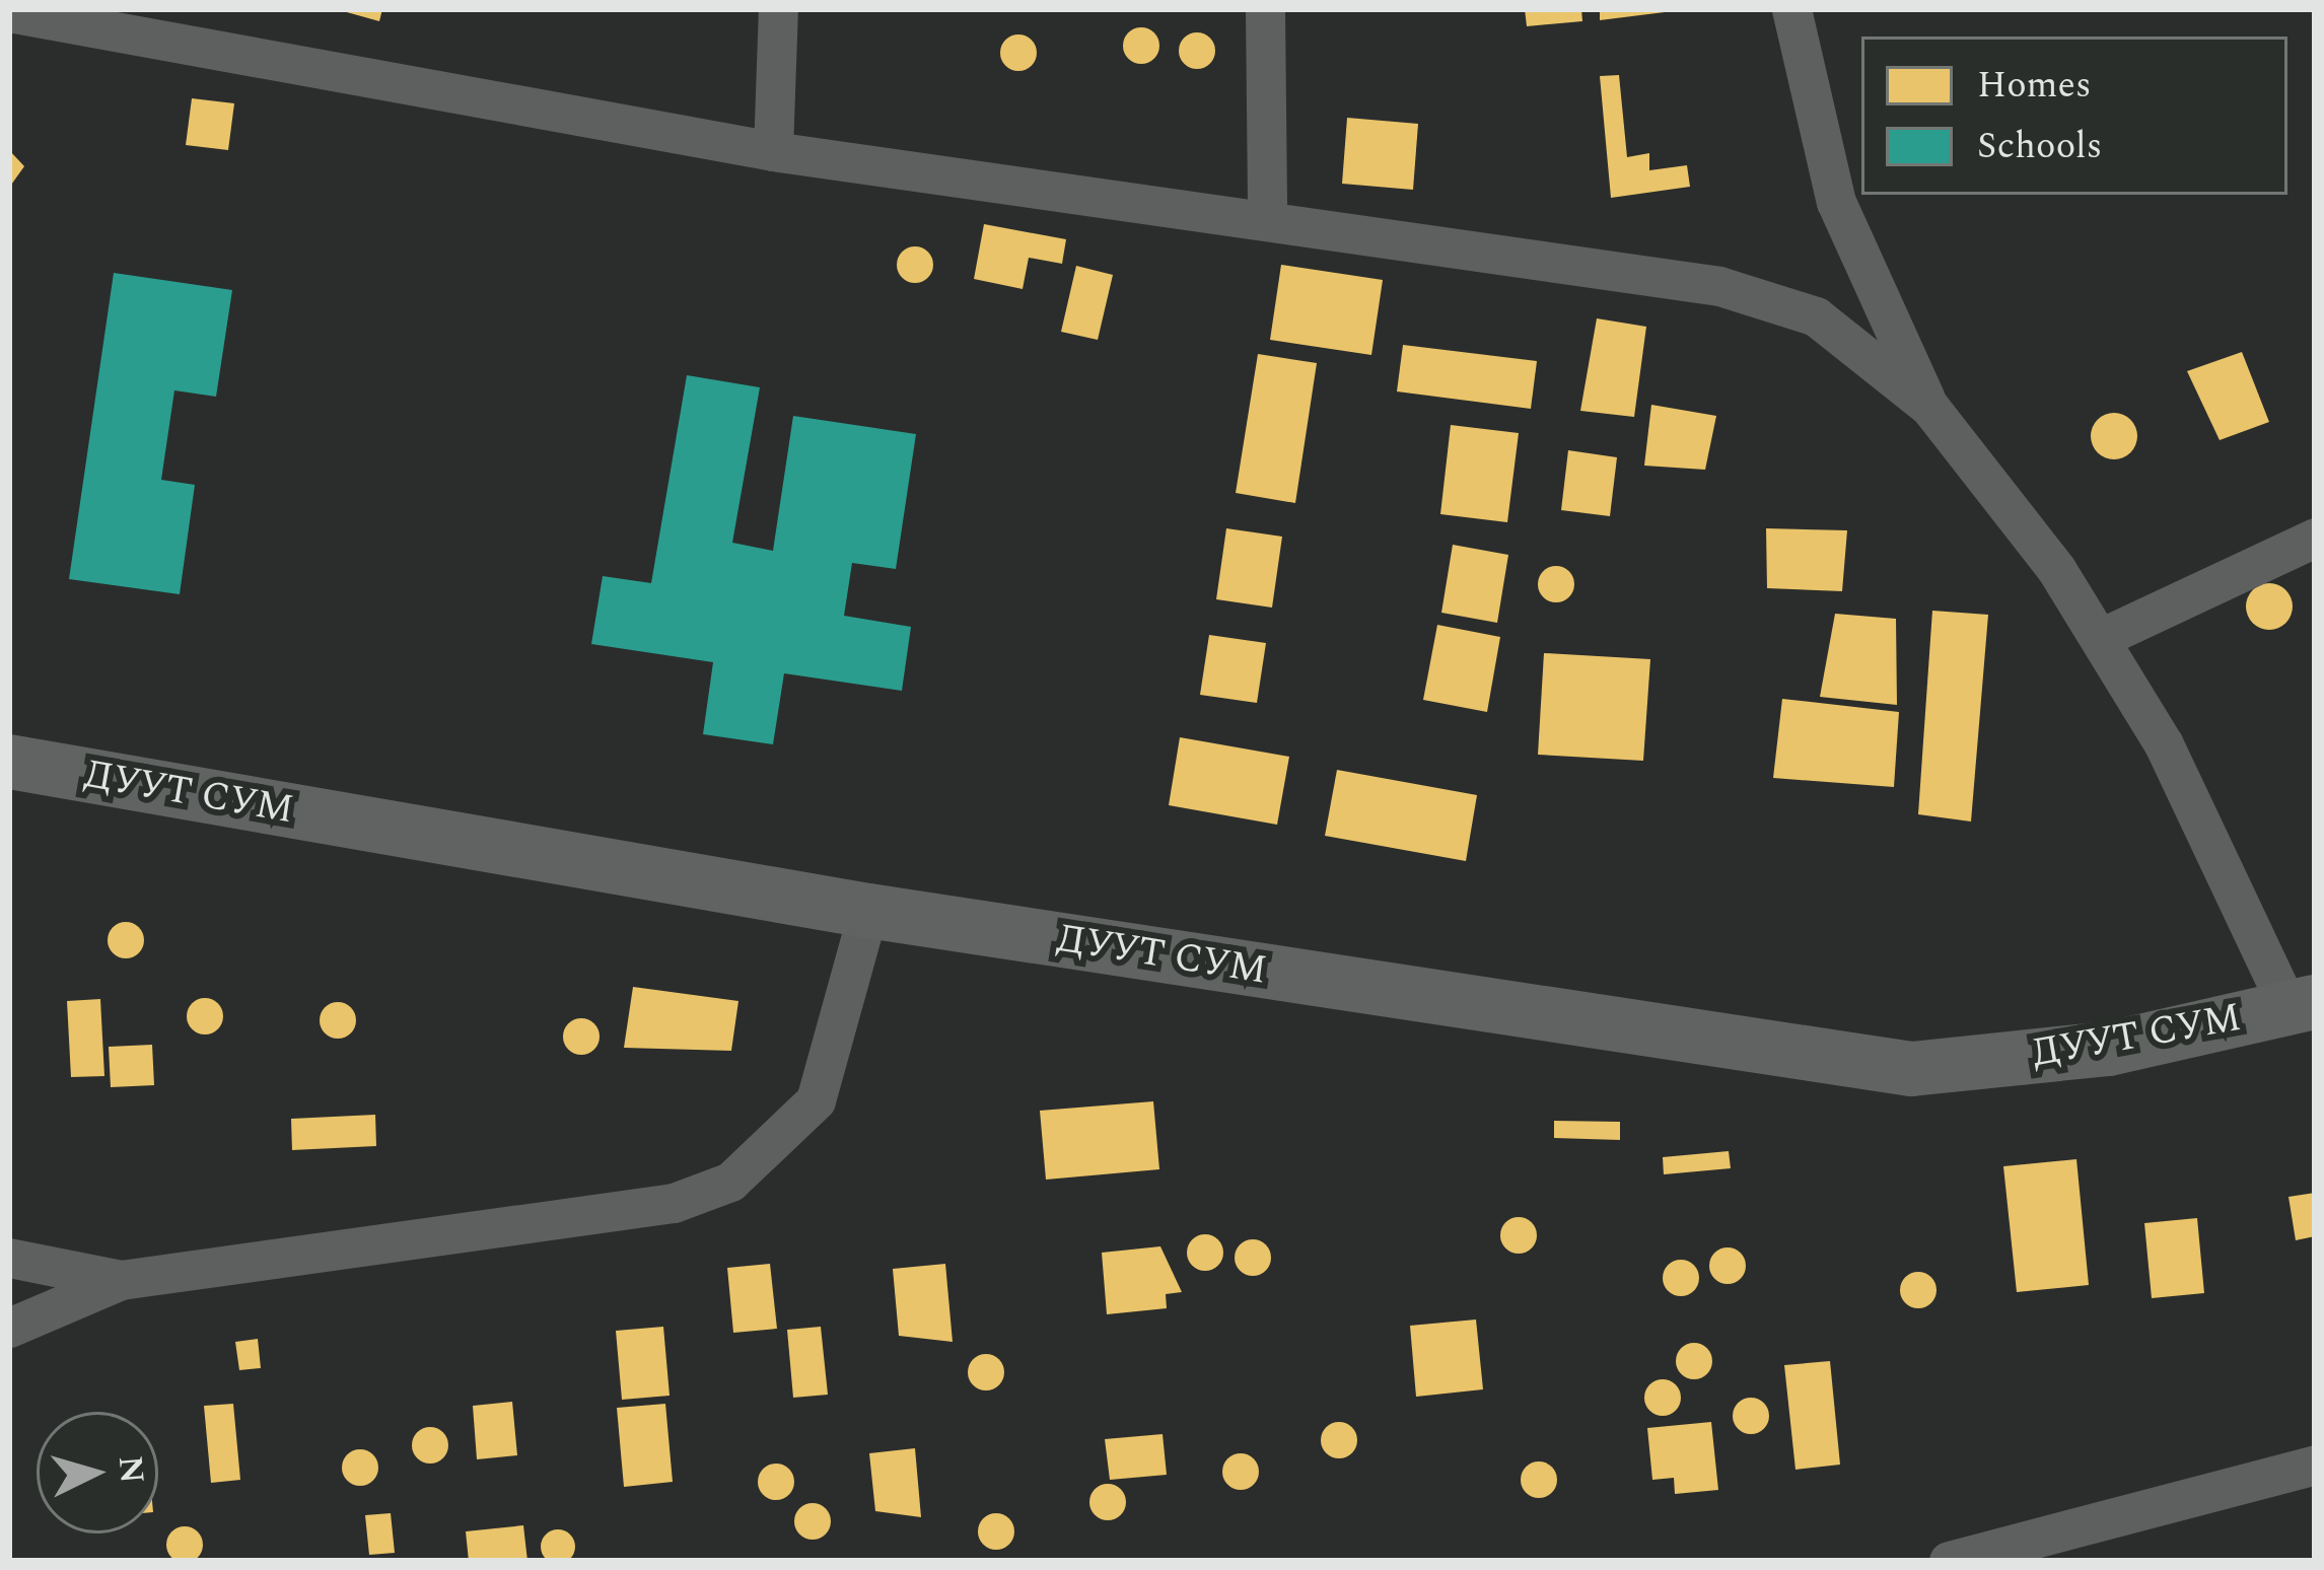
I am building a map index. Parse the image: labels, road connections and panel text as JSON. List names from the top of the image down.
{
  "streets": {
    "main road": ["ДУУТ СУМ"]
  },
  "legend": ["Homes", "Schools"],
  "north": "right"
}
